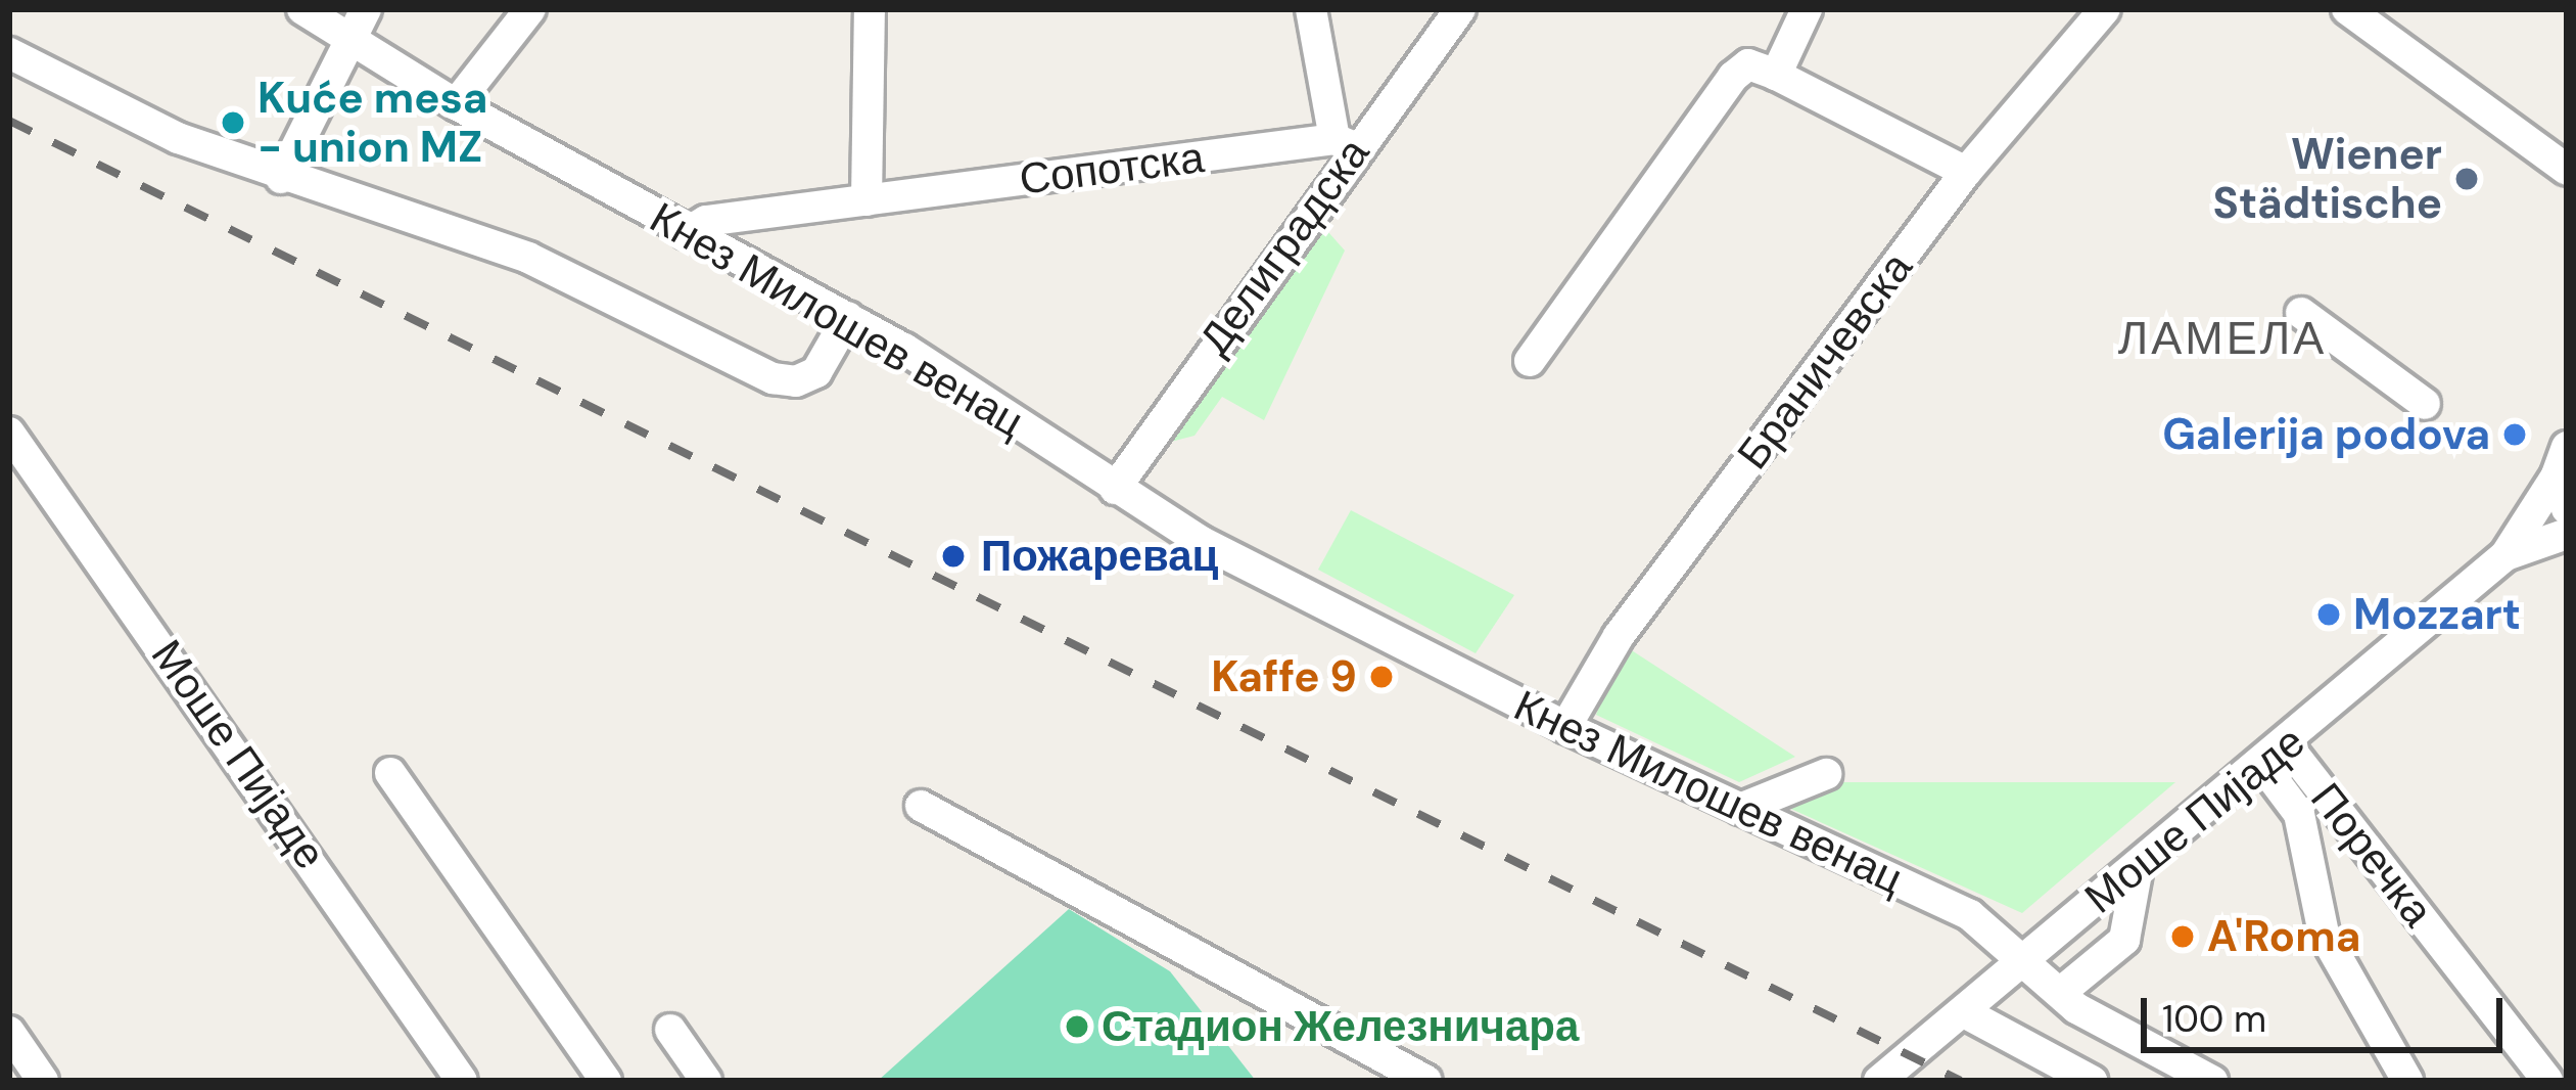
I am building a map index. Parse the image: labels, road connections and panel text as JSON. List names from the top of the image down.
{
  "streets": {
    "street": [
      "Сопотска",
      "Делиградска",
      "Кнез Милошев венац",
      "Браничевска",
      "Моше Пијаде",
      "Поречка"
    ]
  },
  "crossings": [
    ["Сопотска", "Делиградска"],
    ["Сопотска", "Кнез Милошев венац"],
    ["Делиградска", "Кнез Милошев венац"],
    ["Кнез Милошев венац", "Браничевска"],
    ["Кнез Милошев венац", "Моше Пијаде"],
    ["Моше Пијаде", "Поречка"]
  ],
  "districts": ["ЛАМЕЛА"],
  "places": [
    "Kuće mesa - union MZ",
    "Wiener Städtische",
    "Galerija podova",
    "Пожаревац",
    "Mozzart",
    "Kaffe 9",
    "A'Roma",
    "Стадион Железничара"
  ],
  "scale_bar": "100 m"
}
